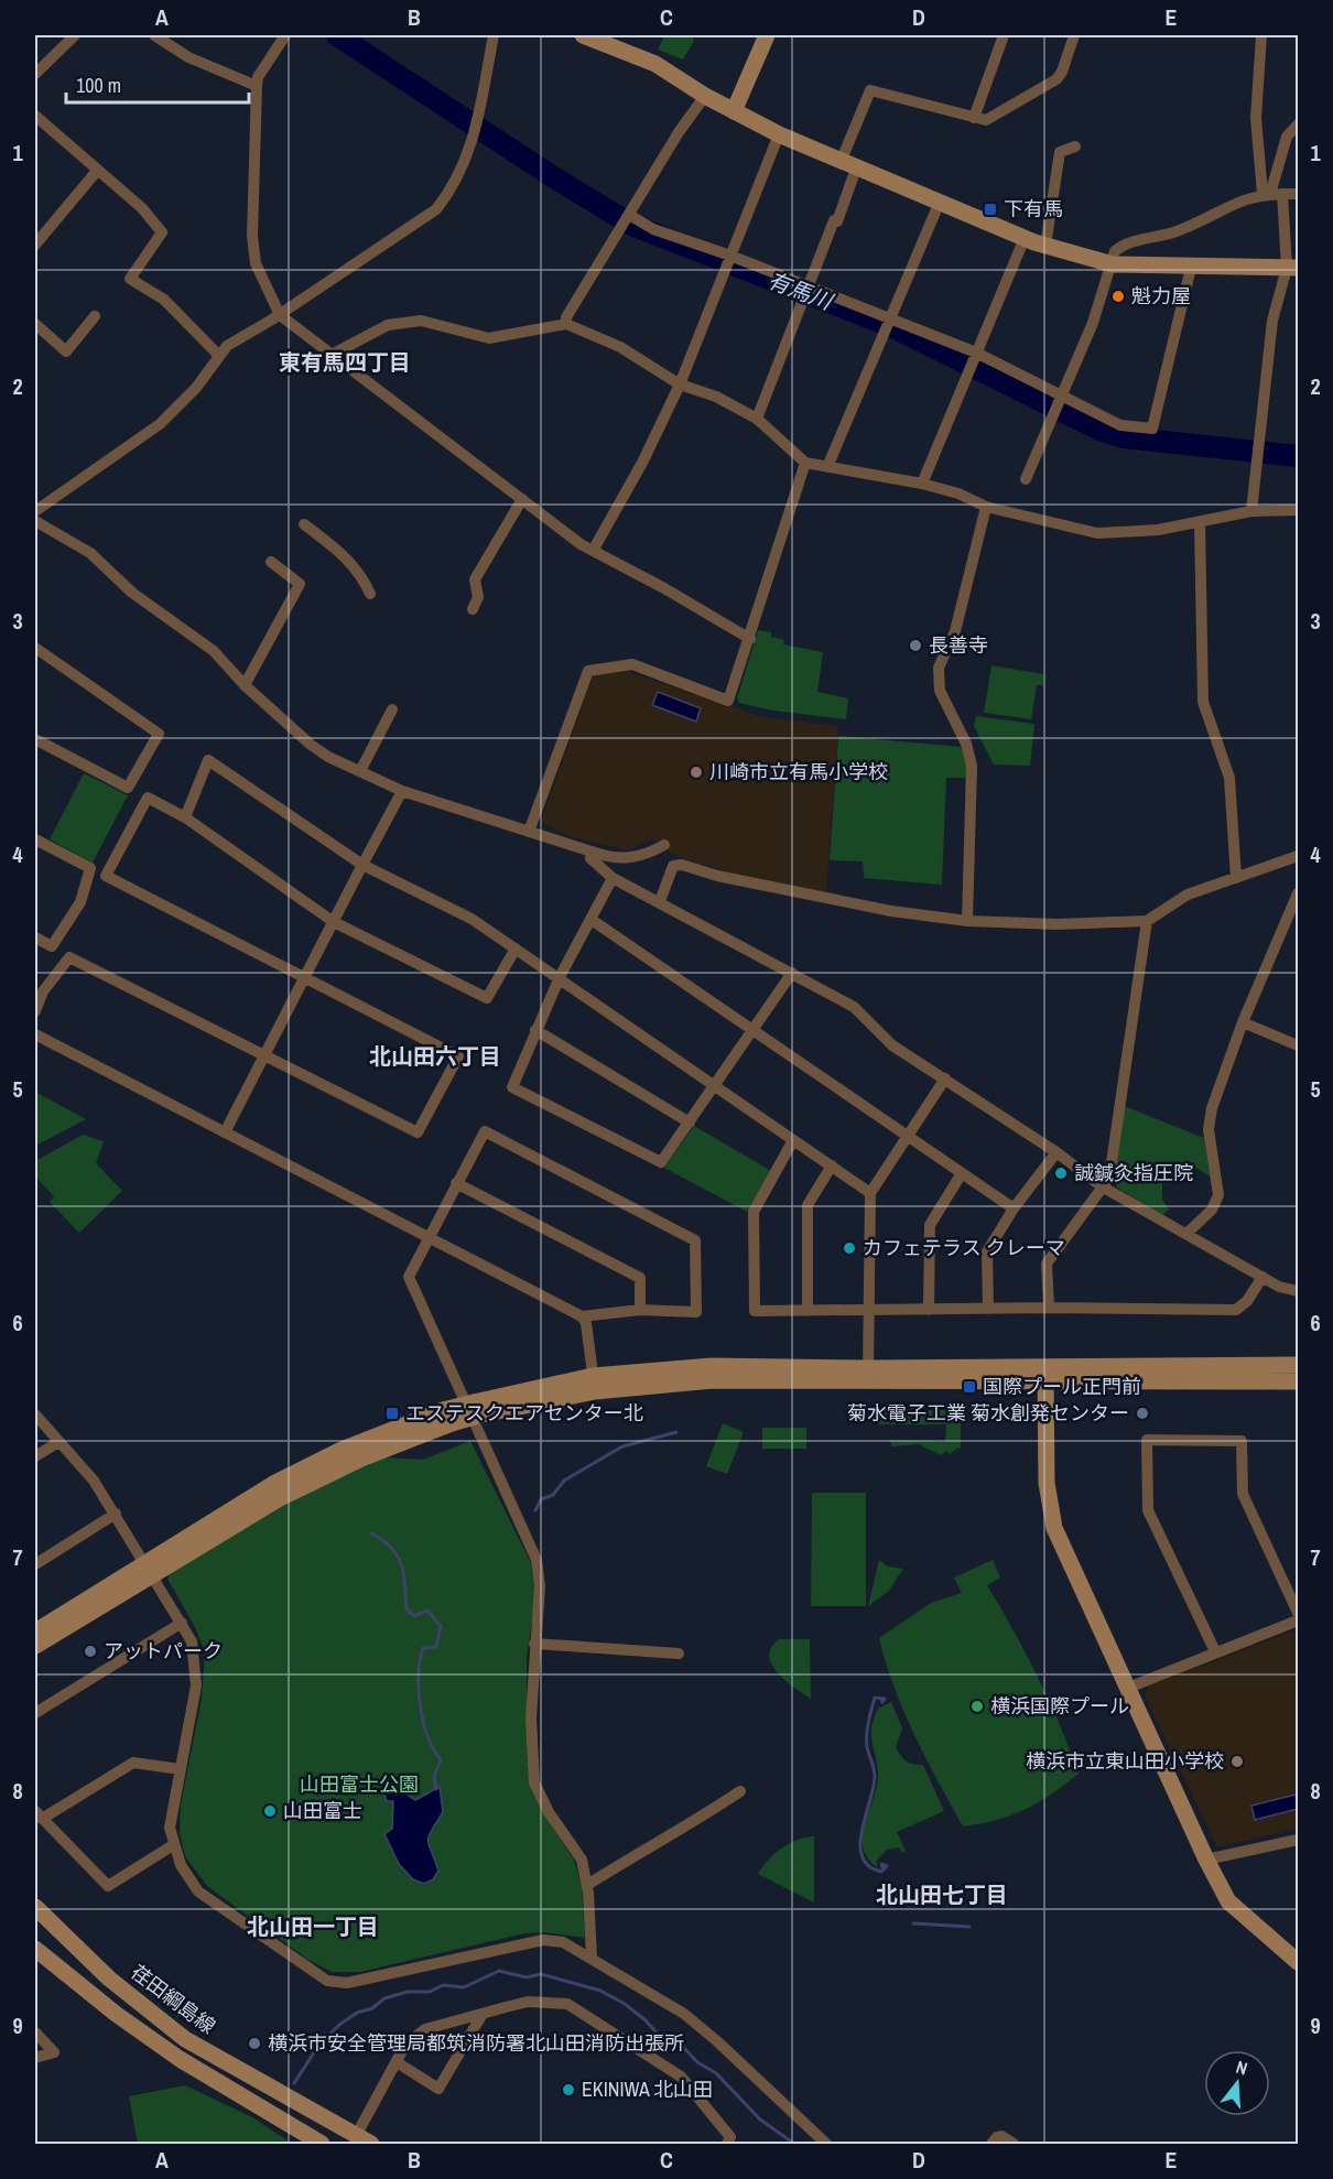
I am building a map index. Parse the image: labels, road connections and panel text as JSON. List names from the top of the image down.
{
  "streets": {
    "street": ["荏田綱島線"]
  },
  "districts": [
    "東有馬四丁目",
    "北山田六丁目",
    "北山田七丁目",
    "北山田一丁目"
  ],
  "water": ["有馬川"],
  "parks": ["山田富士公園"],
  "places": {
    "transit": ["下有馬", "国際プール正門前", "エステスクエアセンター北"],
    "other": [
      "魁力屋",
      "長善寺",
      "川崎市立有馬小学校",
      "誠鍼灸指圧院",
      "カフェテラス クレーマ",
      "菊水電子工業 菊水創発センター",
      "アットパーク",
      "横浜国際プール",
      "横浜市立東山田小学校",
      "山田富士",
      "横浜市安全管理局都筑消防署北山田消防出張所",
      "EKINIWA 北山田"
    ]
  },
  "scale_bar": "100 m",
  "north": "top",
  "grid": {
    "columns": [
      "A",
      "B",
      "C",
      "D",
      "E"
    ],
    "rows": [
      "1",
      "2",
      "3",
      "4",
      "5",
      "6",
      "7",
      "8",
      "9"
    ]
  }
}
